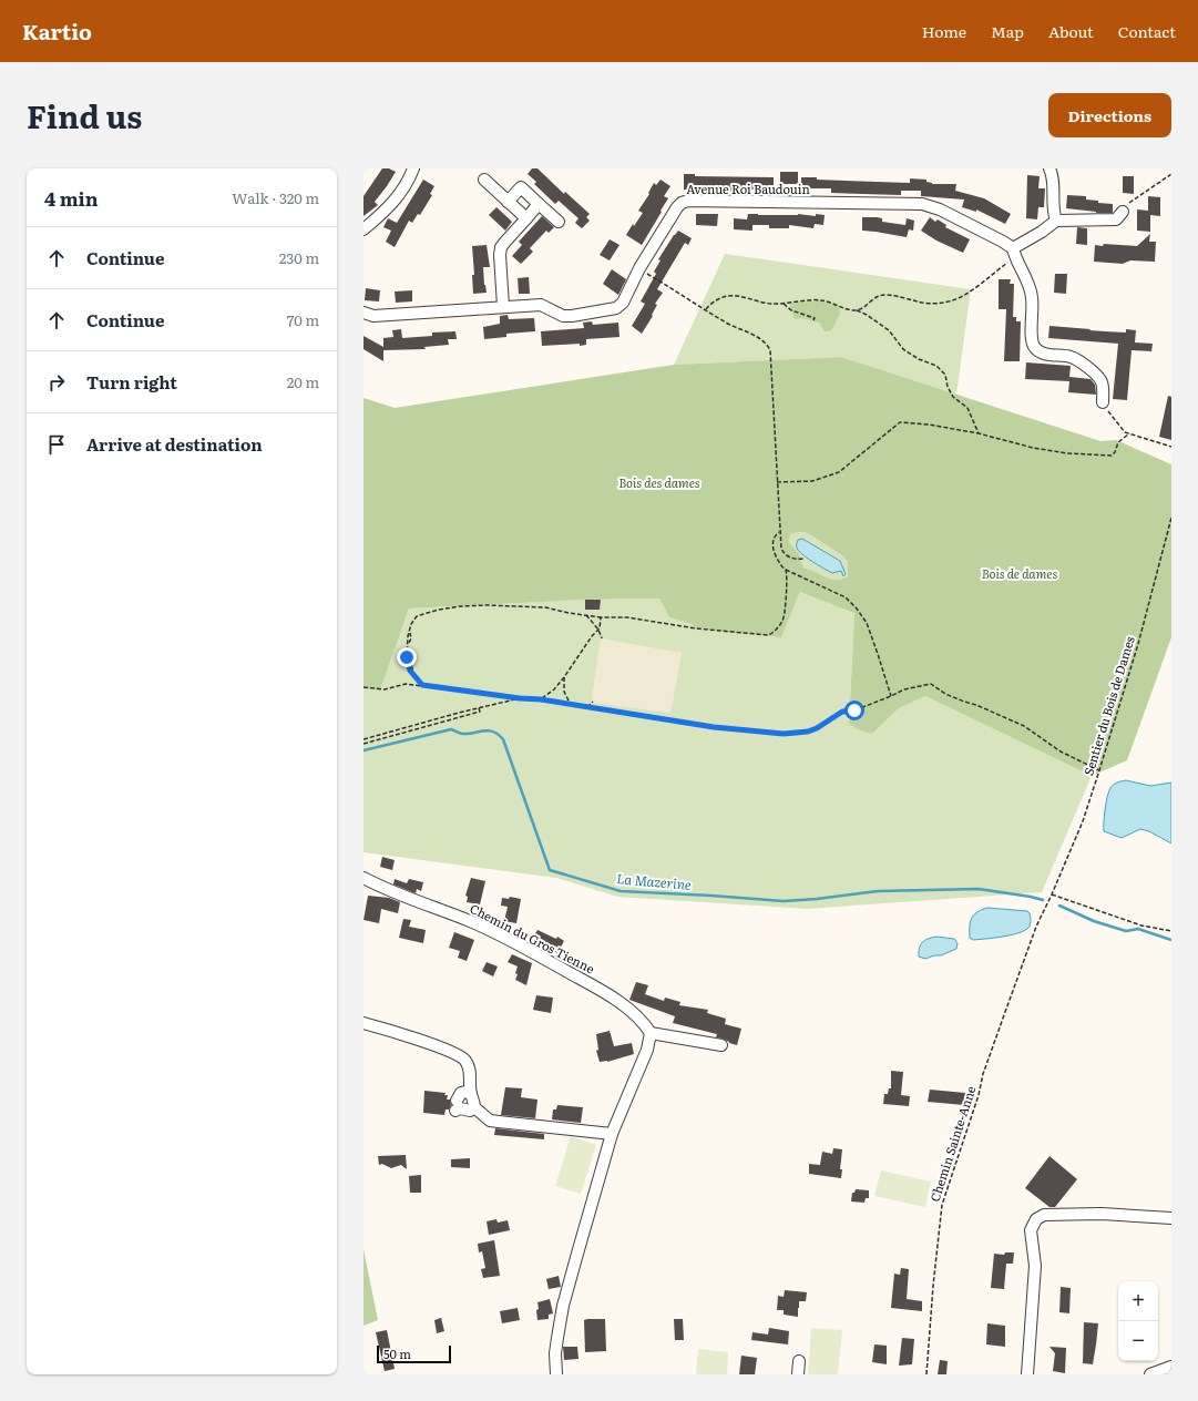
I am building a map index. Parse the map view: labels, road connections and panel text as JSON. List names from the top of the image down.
{
  "streets": {
    "street": ["Avenue Roi Baudouin", "Chemin du Gros Tienne"],
    "path": ["Sentier du Bois de Dames", "Chemin Sainte-Anne"]
  },
  "crossings": [
    ["Sentier du Bois de Dames", "Chemin Sainte-Anne"]
  ],
  "water": ["La Mazerine"],
  "parks": ["Bois des dames", "Bois de dames"],
  "scale_bar": "50 m",
  "page": {
    "header": "Kartio",
    "nav": [
      "Home",
      "Map",
      "About",
      "Contact"
    ],
    "title": "Find us",
    "buttons": "Directions",
    "heading": ["4 min", "Walk · 320 m"],
    "list": [
      ["Continue", "230 m"],
      ["Continue", "70 m"],
      ["Turn right", "20 m"],
      "Arrive at destination"
    ],
    "map_buttons": ["+", "−"],
    "scale": "50 m"
  }
}
